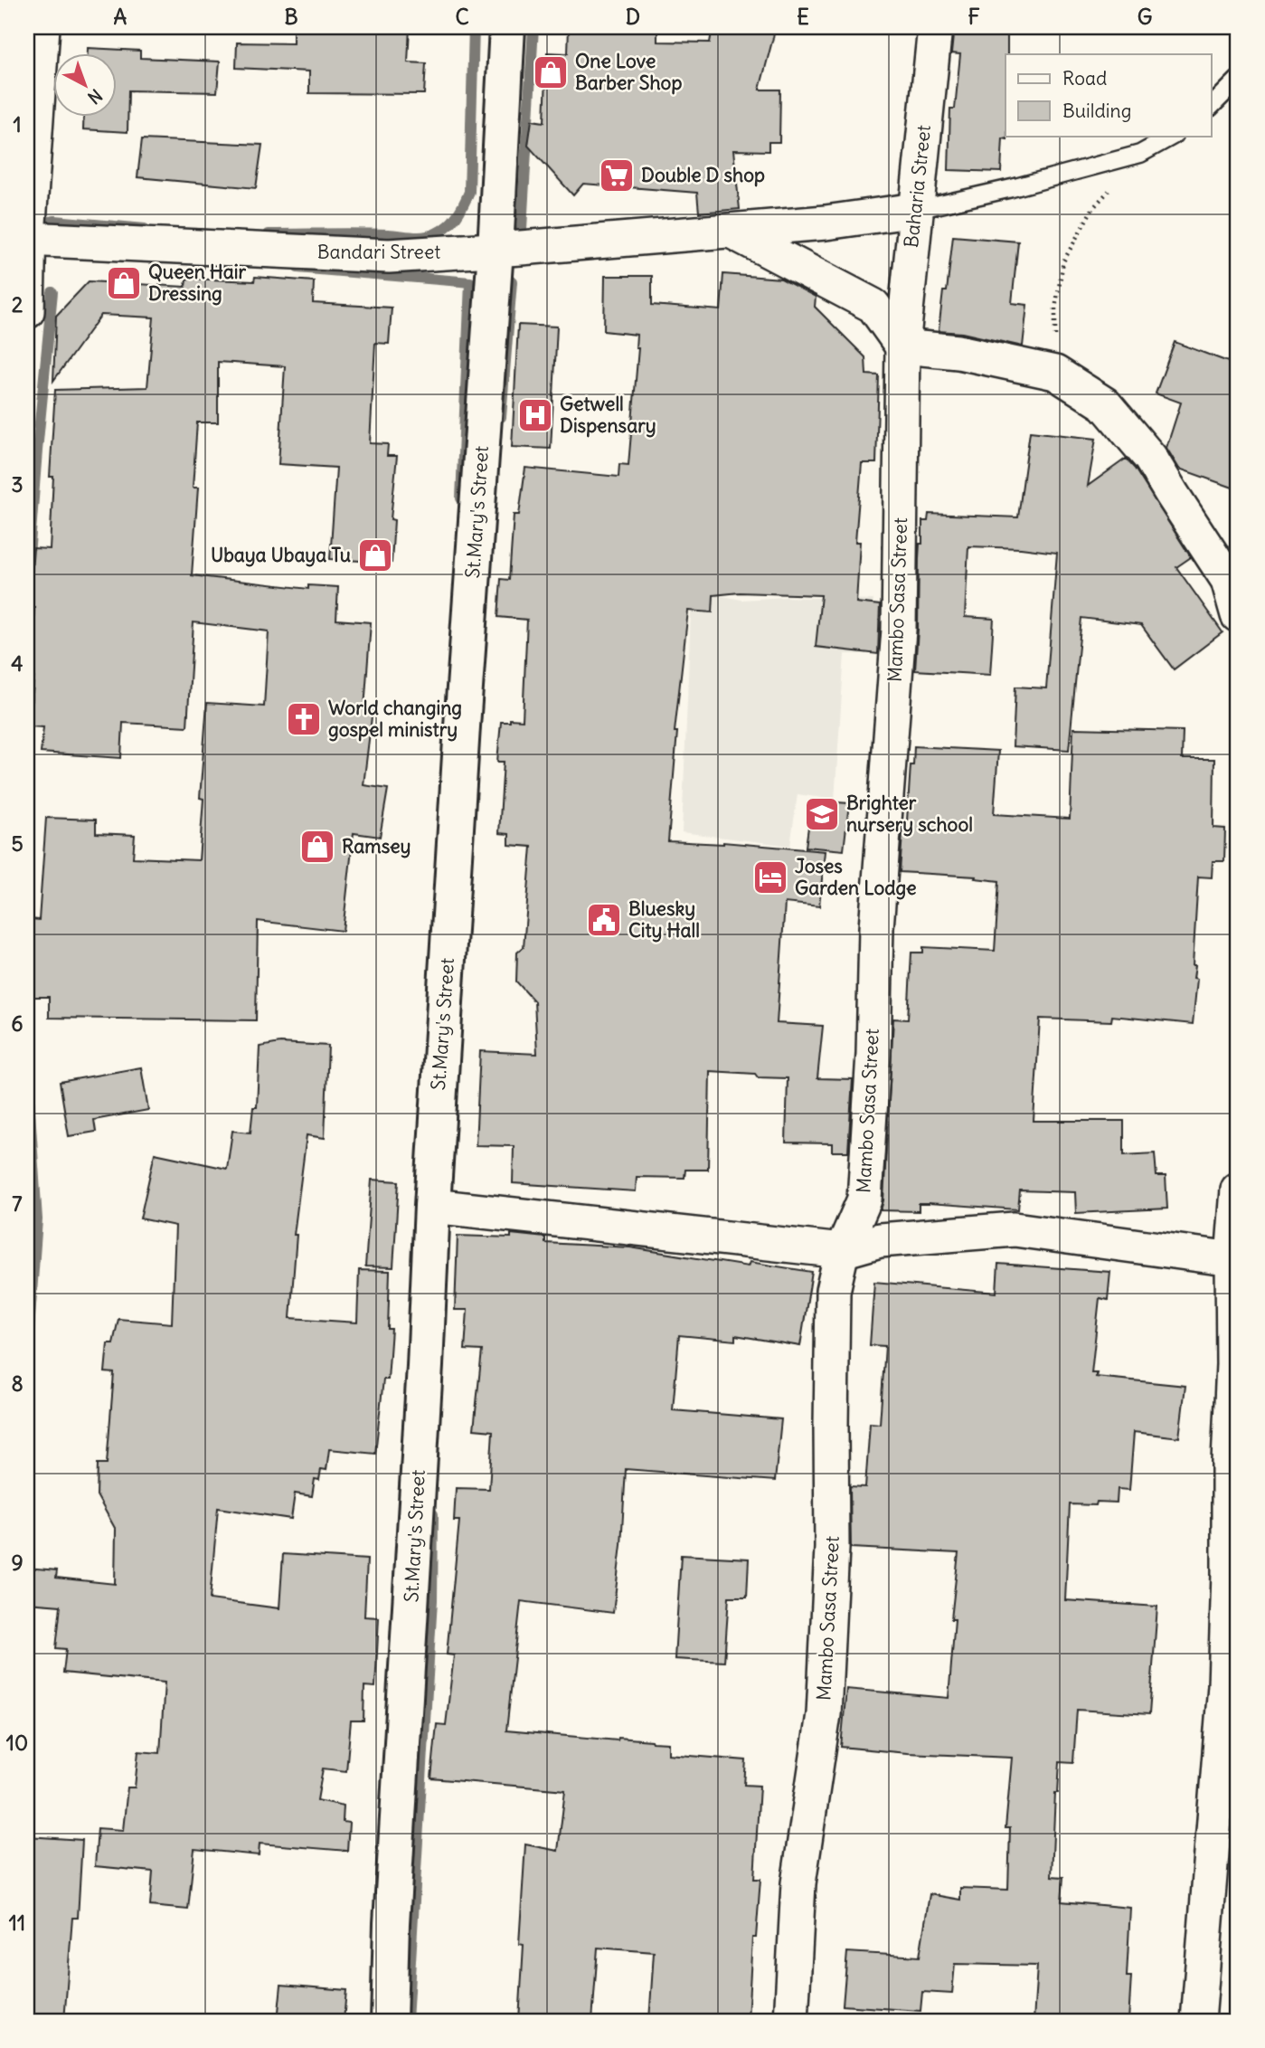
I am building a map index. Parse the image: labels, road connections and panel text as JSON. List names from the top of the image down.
{
  "streets": {
    "street": [
      "Baharia Street",
      "Bandari Street",
      "St.Mary's Street",
      "Mambo Sasa Street"
    ]
  },
  "crossings": [
    ["Baharia Street", "Bandari Street"],
    ["Baharia Street", "Mambo Sasa Street"],
    ["Bandari Street", "St.Mary's Street"]
  ],
  "places": {
    "shop": [
      "One Love Barber Shop",
      "Queen Hair Dressing",
      "Ubaya Ubaya Tu",
      "Ramsey"
    ],
    "supermarket": ["Double D shop"],
    "hospital": ["Getwell Dispensary"],
    "church": ["World changing gospel ministry"],
    "school or university": ["Brighter nursery school"],
    "hotel": ["Joses Garden Lodge"],
    "public building": ["Bluesky City Hall"]
  },
  "legend": ["Road", "Building"],
  "north": "bottom right",
  "grid": {
    "columns": [
      "A",
      "B",
      "C",
      "D",
      "E",
      "F",
      "G"
    ],
    "rows": [
      "1",
      "2",
      "3",
      "4",
      "5",
      "6",
      "7",
      "8",
      "9",
      "10",
      "11"
    ]
  }
}
